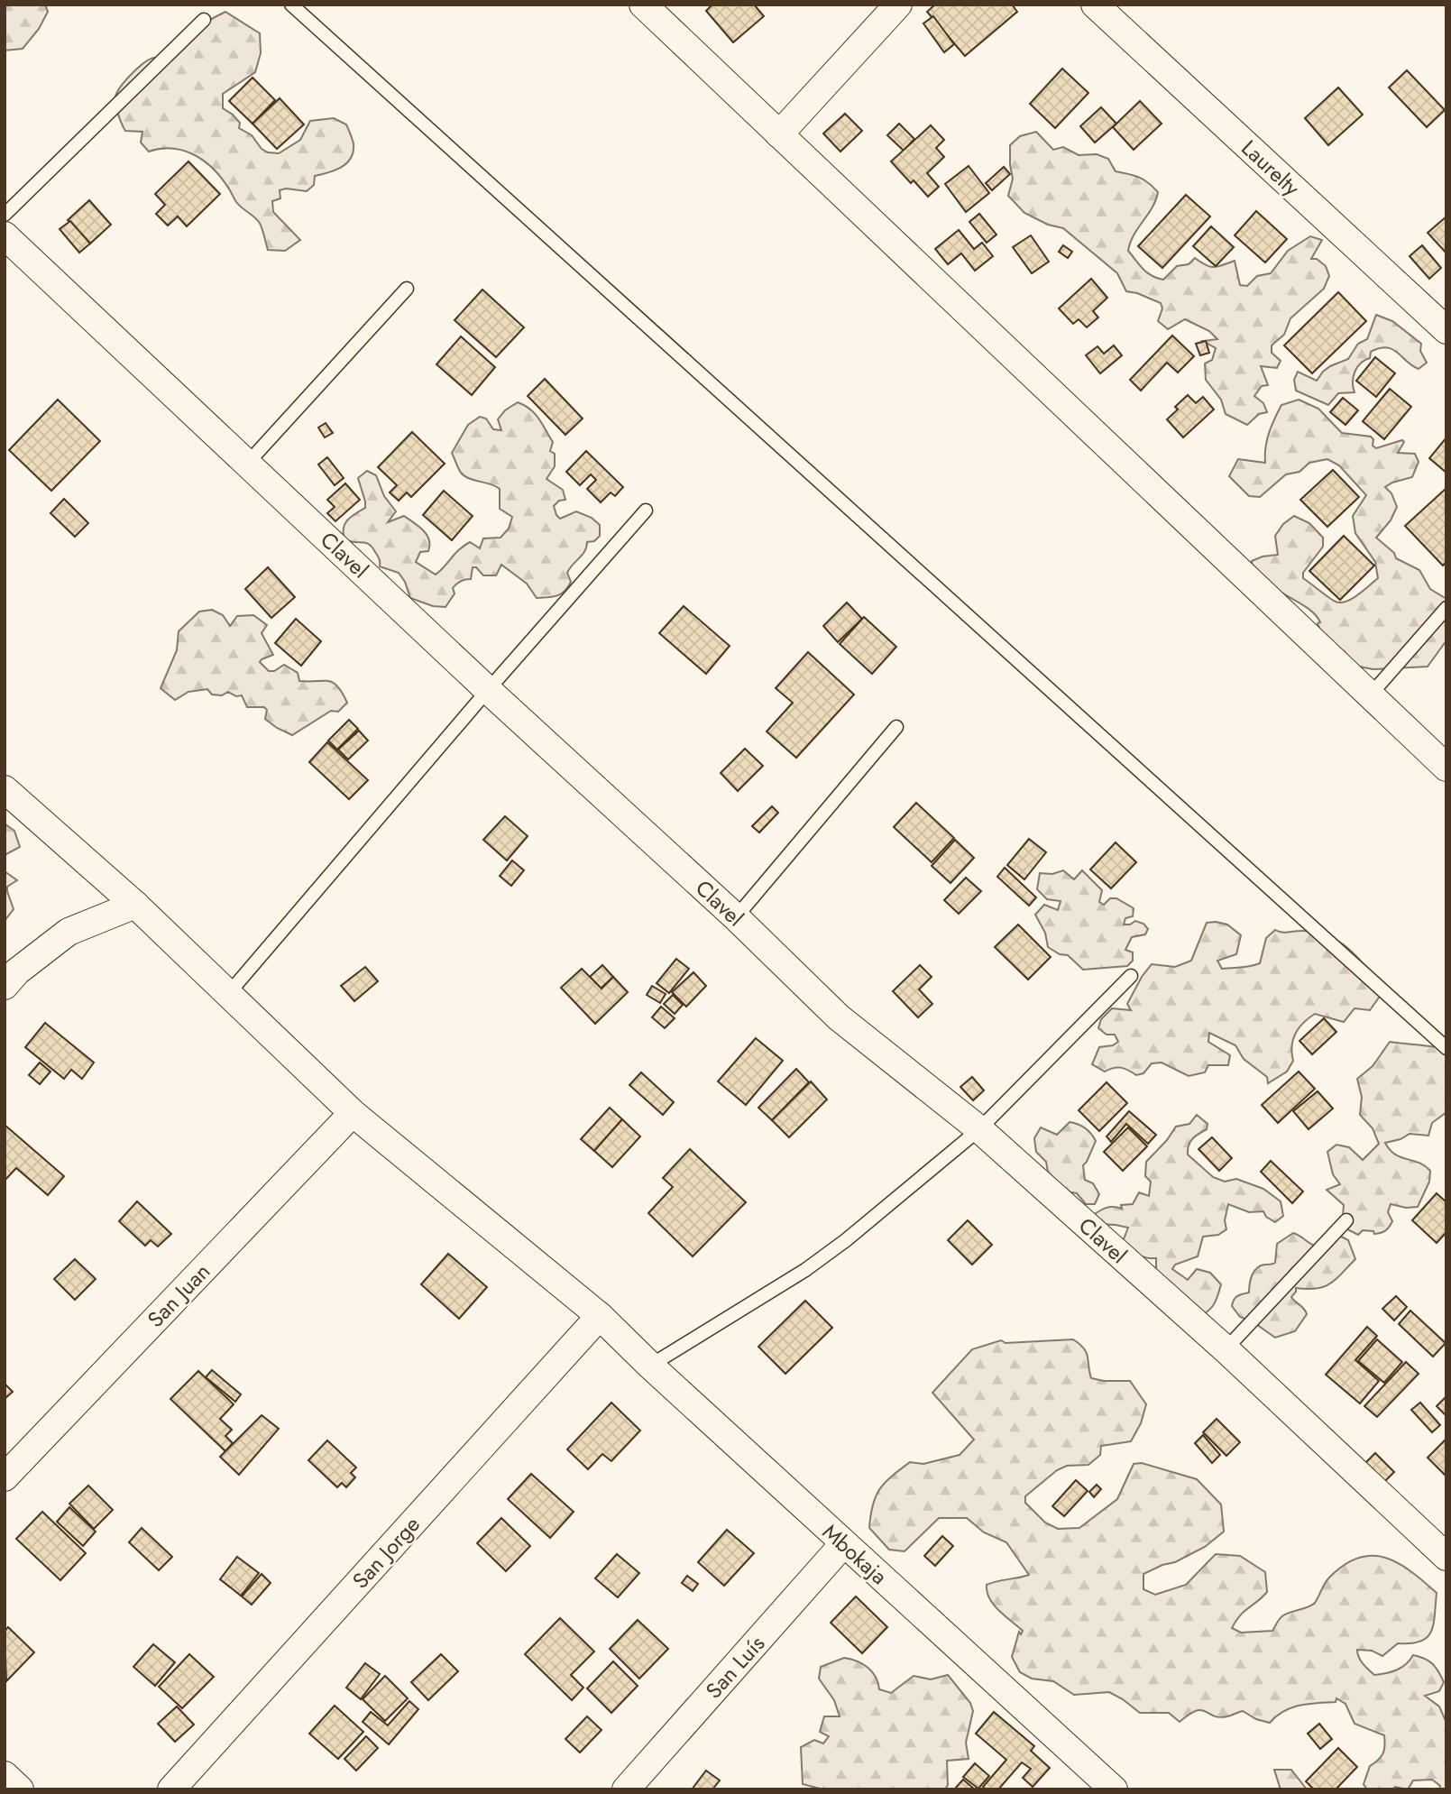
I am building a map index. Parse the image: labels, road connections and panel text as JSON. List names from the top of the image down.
{
  "streets": {
    "street": [
      "Laurelty",
      "Clavel",
      "San Juan",
      "San Jorge",
      "Mbokaja",
      "San Luís"
    ]
  },
  "crossings": [
    ["San Juan", "Mbokaja"],
    ["San Jorge", "Mbokaja"],
    ["Mbokaja", "San Luís"]
  ]
}
